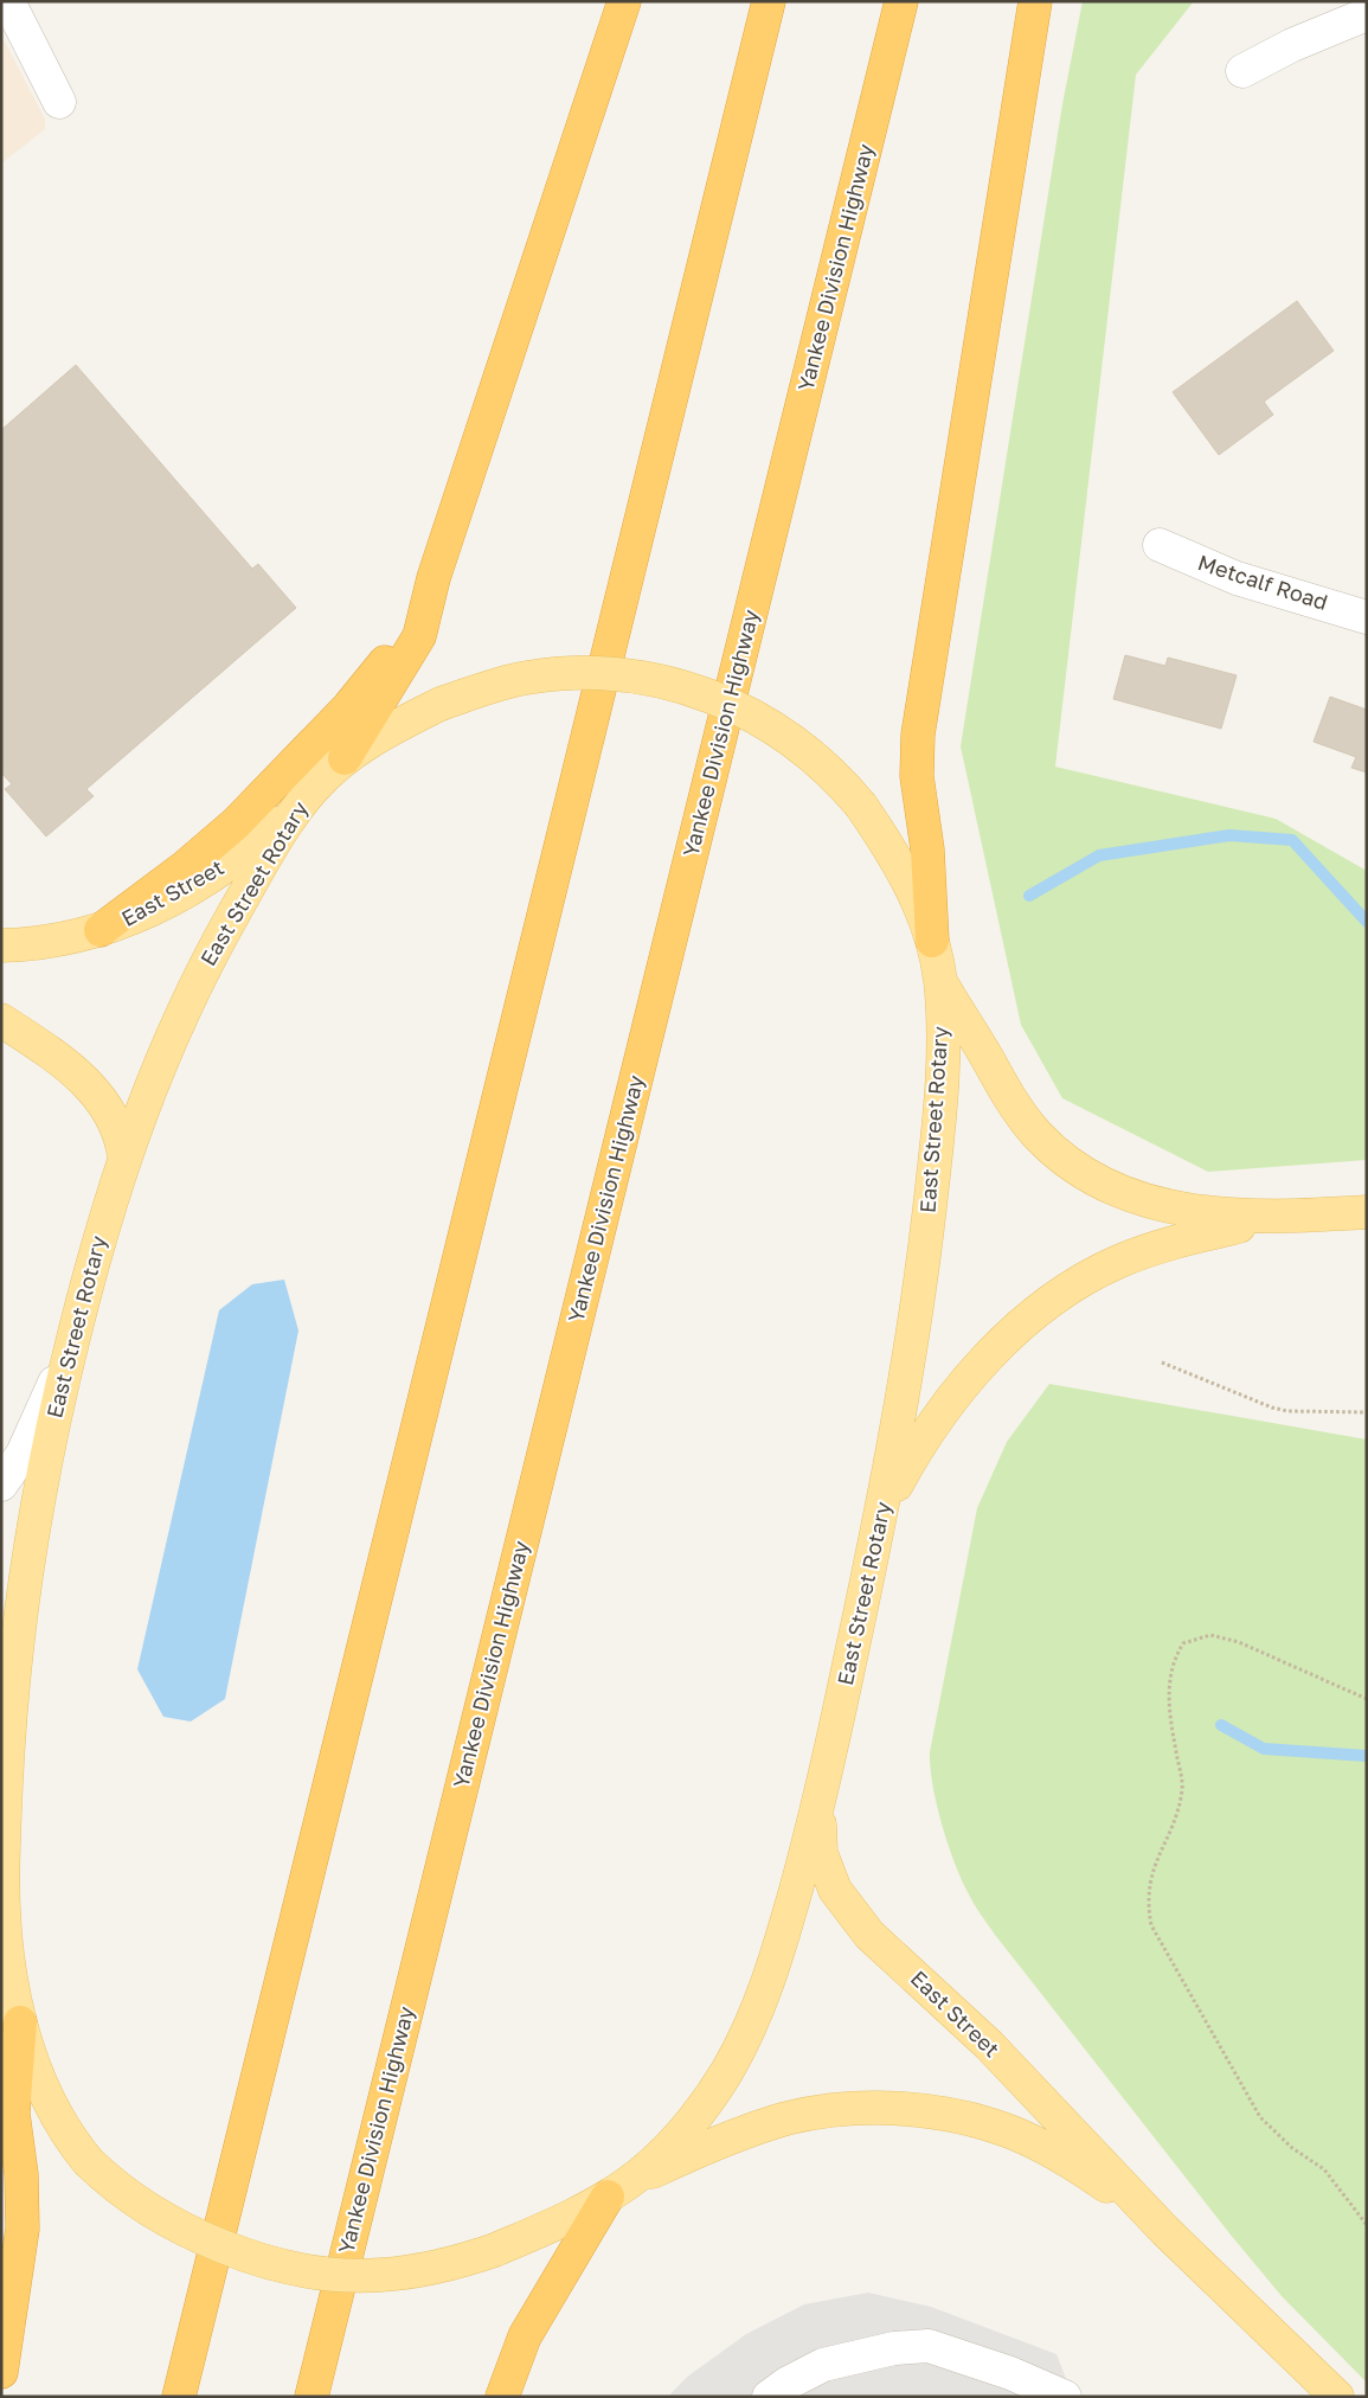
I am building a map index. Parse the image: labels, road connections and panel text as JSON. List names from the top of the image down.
{
  "streets": {
    "highway": ["Yankee Division Highway"],
    "main road": ["East Street Rotary", "East Street"],
    "street": ["Metcalf Road"]
  },
  "crossings": [
    ["East Street Rotary", "East Street"]
  ]
}
